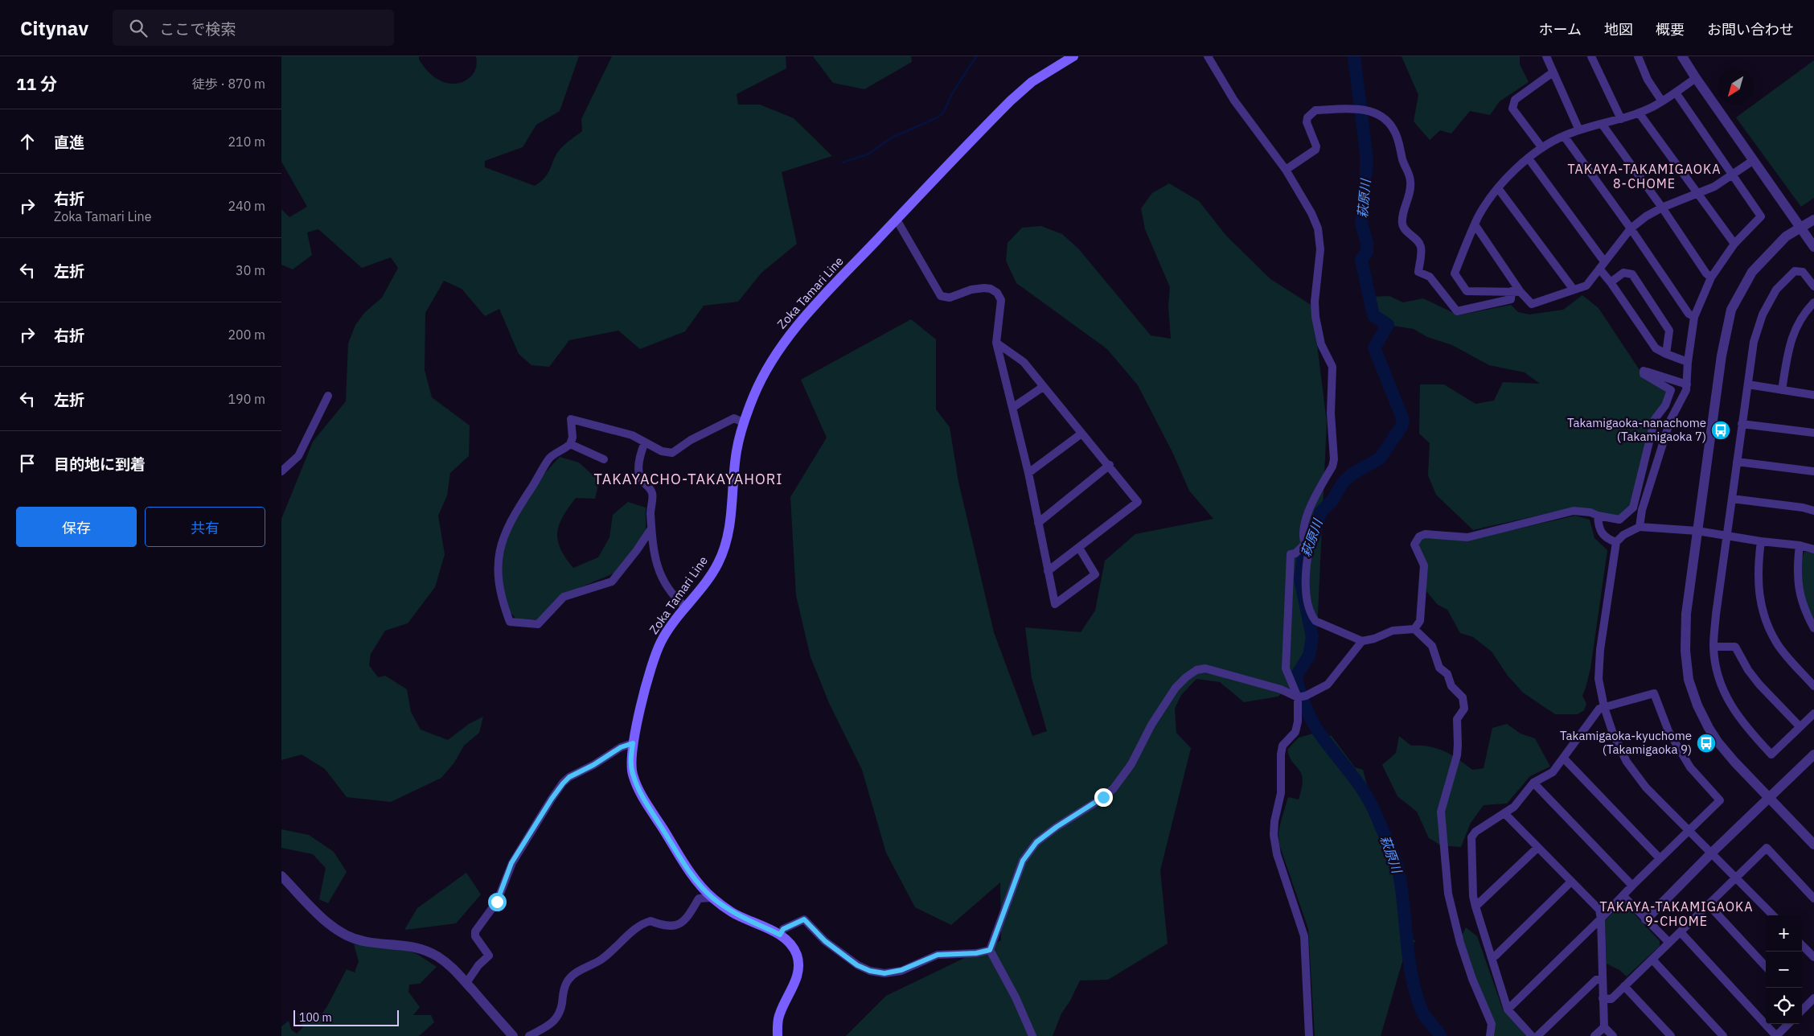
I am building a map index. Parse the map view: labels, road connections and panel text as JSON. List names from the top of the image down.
{
  "streets": {
    "main road": ["Zoka Tamari Line"]
  },
  "districts": ["TAKAYA-TAKAMIGAOKA 8-CHOME", "TAKAYACHO-TAKAYAHORI", "TAKAYA-TAKAMIGAOKA 9-CHOME"],
  "water": ["萩原川"],
  "places": {
    "bus stop": ["Takamigaoka-nanachome (Takamigaoka 7)", "Takamigaoka-kyuchome (Takamigaoka 9)"]
  },
  "scale_bar": "100 m",
  "north": "bottom left",
  "page": {
    "header": "Citynav",
    "search": "ここで検索",
    "nav": [
      "ホーム",
      "地図",
      "概要",
      "お問い合わせ"
    ],
    "heading": ["11 分", "徒歩 · 870 m"],
    "list": [
      ["直進", "210 m"],
      ["右折", "Zoka Tamari Line", "240 m"],
      ["左折", "30 m"],
      ["右折", "200 m"],
      ["左折", "190 m"],
      "目的地に到着"
    ],
    "buttons": ["保存", "共有"],
    "map_buttons": ["+", "−"],
    "scale": "100 m"
  }
}
